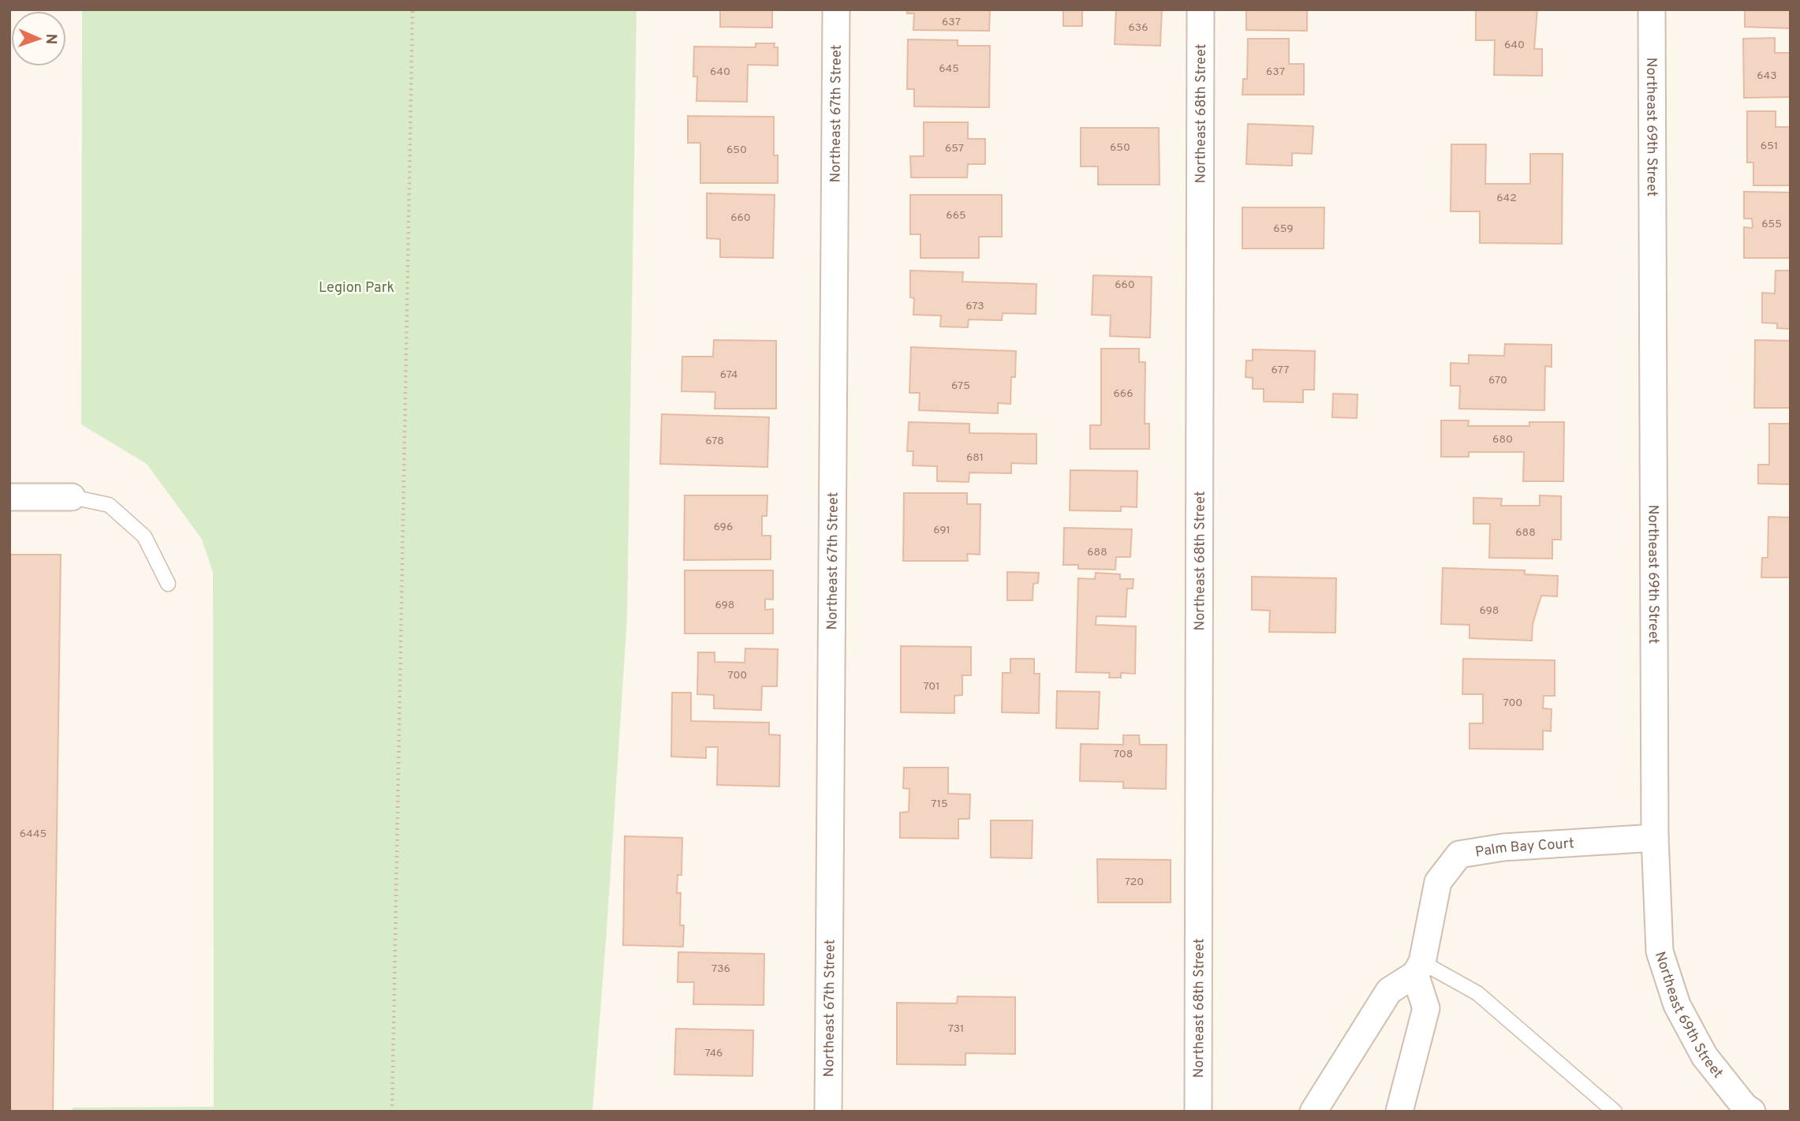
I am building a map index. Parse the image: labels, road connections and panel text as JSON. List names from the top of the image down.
{
  "streets": {
    "street": [
      "Northeast 67th Street",
      "Northeast 68th Street",
      "Northeast 69th Street",
      "Palm Bay Court"
    ]
  },
  "crossings": [
    ["Northeast 69th Street", "Palm Bay Court"]
  ],
  "parks": ["Legion Park"],
  "house_numbers": [
    "637",
    "636",
    "640",
    "645",
    "640",
    "637",
    "643",
    "651",
    "650",
    "657",
    "650",
    "642",
    "665",
    "660",
    "655",
    "659",
    "660",
    "673",
    "677",
    "674",
    "670",
    "675",
    "666",
    "680",
    "678",
    "681",
    "696",
    "691",
    "688",
    "688",
    "698",
    "698",
    "700",
    "701",
    "700",
    "708",
    "715",
    "6445",
    "720",
    "736",
    "731",
    "746"
  ],
  "north": "right"
}
